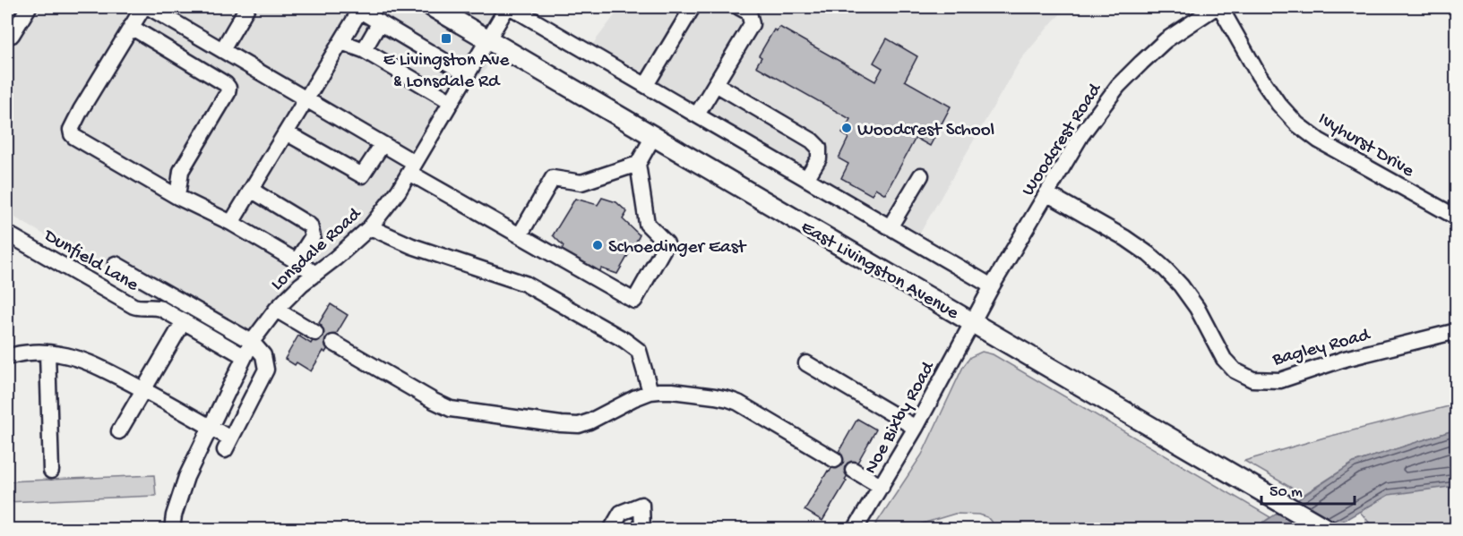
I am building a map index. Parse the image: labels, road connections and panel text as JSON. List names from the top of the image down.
{
  "streets": {
    "main road": ["East Livingston Avenue"],
    "street": [
      "Woodcrest Road",
      "Ivyhurst Drive",
      "Lonsdale Road",
      "Dunfield Lane",
      "Bagley Road",
      "Noe Bixby Road"
    ]
  },
  "crossings": [
    ["Woodcrest Road", "East Livingston Avenue"],
    ["Woodcrest Road", "Bagley Road"],
    ["Woodcrest Road", "Noe Bixby Road"],
    ["Lonsdale Road", "Dunfield Lane"],
    ["Lonsdale Road", "East Livingston Avenue"],
    ["East Livingston Avenue", "Noe Bixby Road"]
  ],
  "places": {
    "transit": ["E Livingston Ave & Lonsdale Rd"],
    "other": ["Woodcrest School", "Schoedinger East"]
  },
  "scale_bar": "50 m"
}
